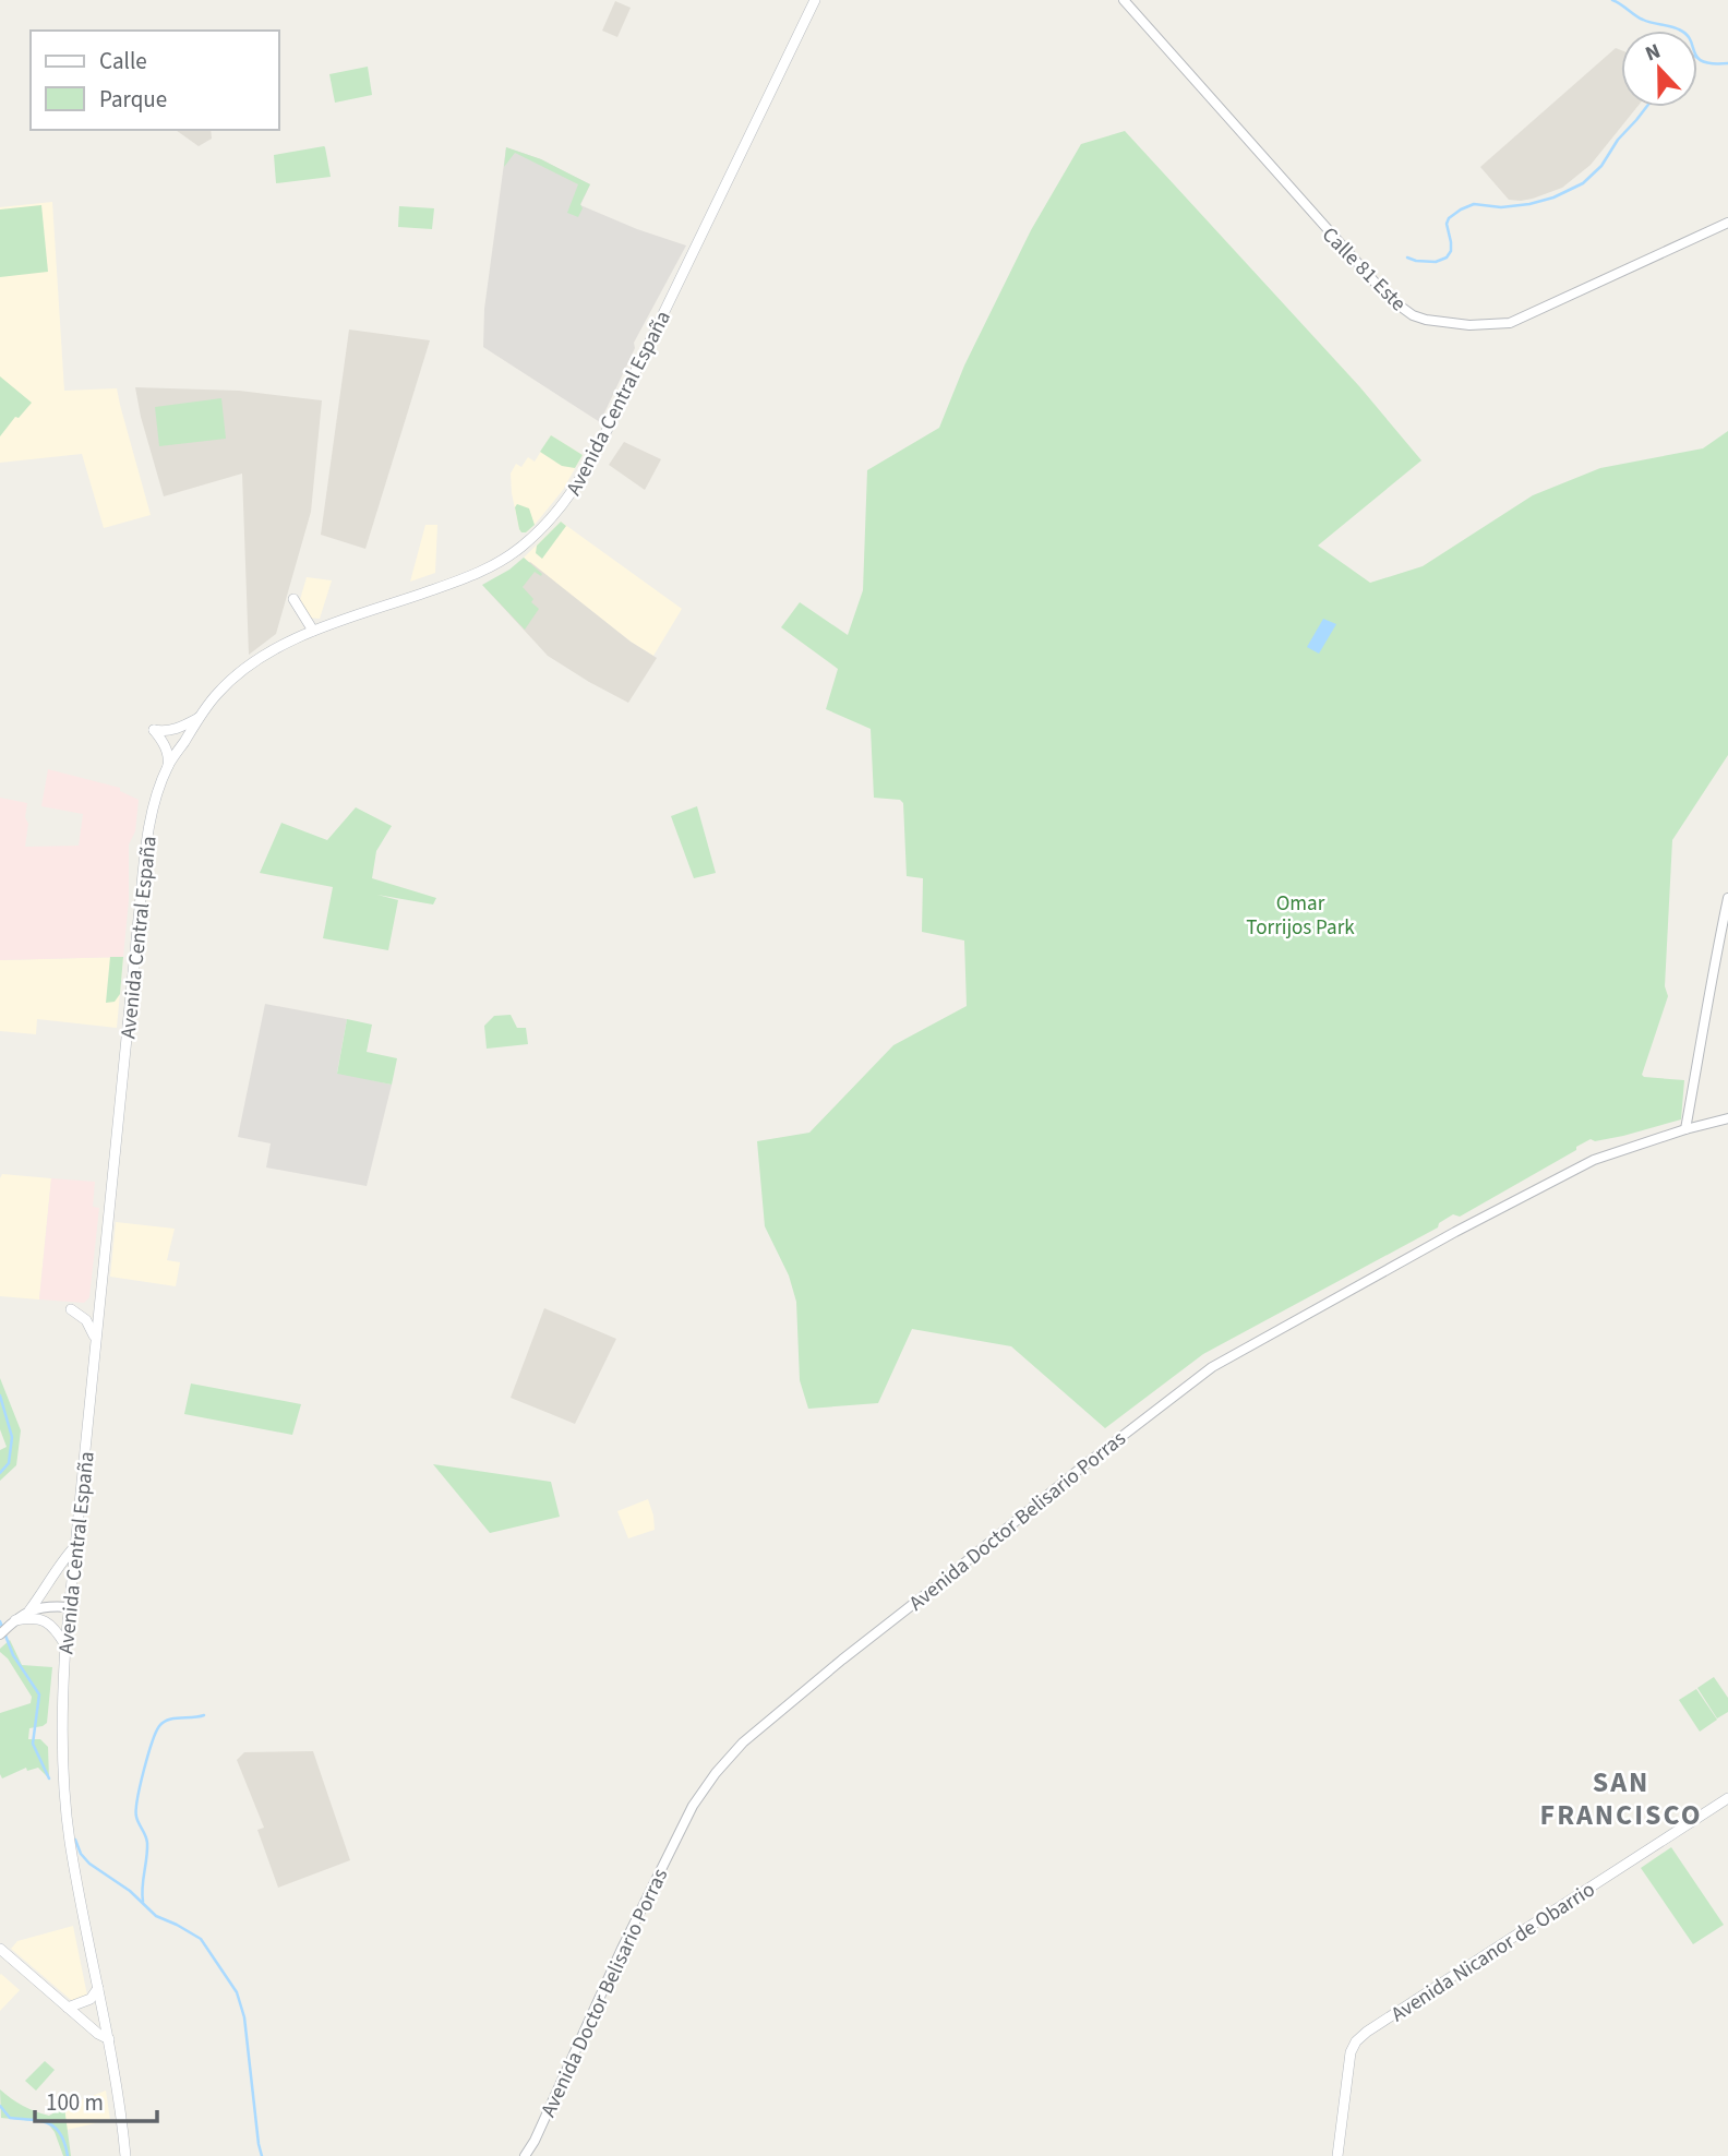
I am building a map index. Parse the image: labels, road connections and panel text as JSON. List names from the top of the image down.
{
  "streets": {
    "main road": ["Avenida Central España", "Avenida Nicanor de Obarrio"],
    "street": ["Calle 81 Este", "Avenida Doctor Belisario Porras"]
  },
  "districts": ["SAN FRANCISCO"],
  "parks": ["Omar Torrijos Park"],
  "legend": ["Calle", "Parque"],
  "scale_bar": "100 m",
  "north": "top"
}
